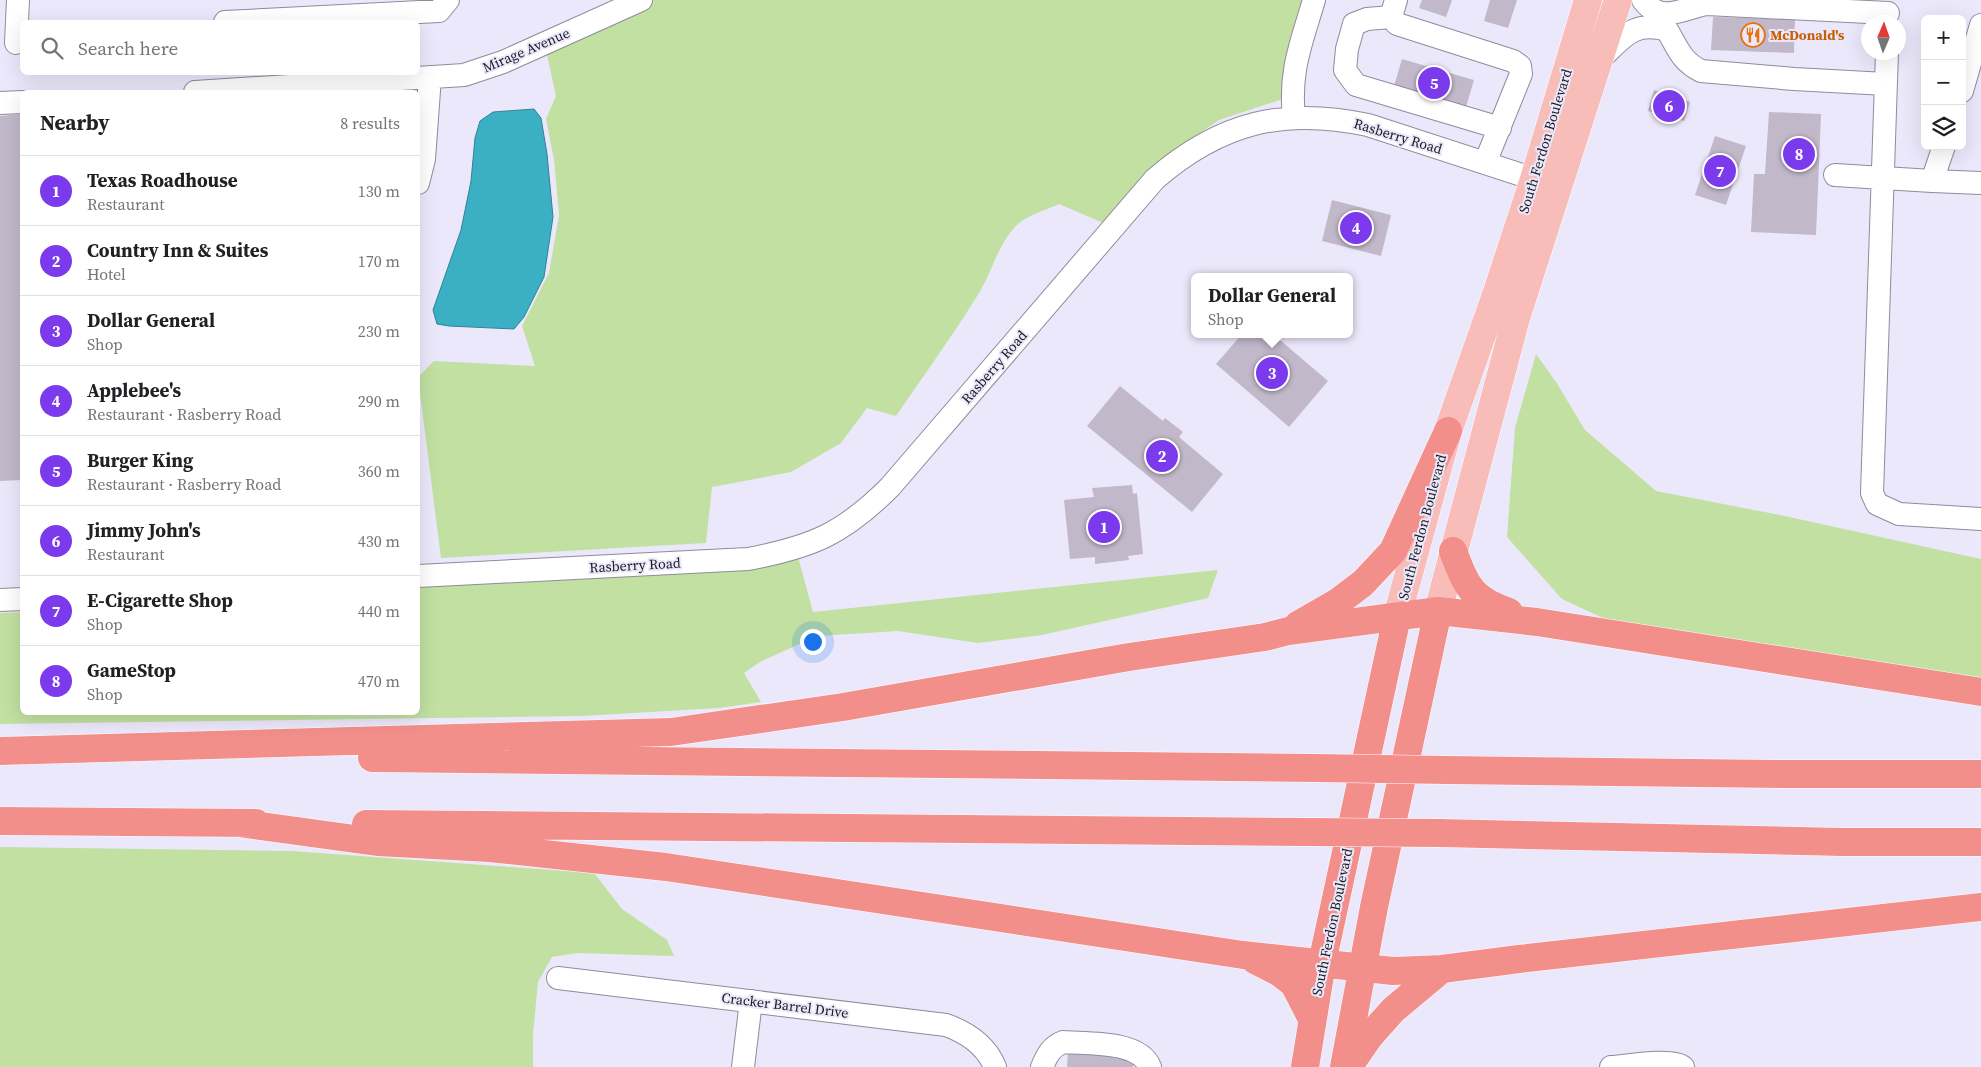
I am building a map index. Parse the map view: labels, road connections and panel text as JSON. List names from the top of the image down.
{
  "streets": {
    "highway": ["South Ferdon Boulevard"],
    "street": ["Mirage Avenue", "Rasberry Road", "Cracker Barrel Drive"]
  },
  "crossings": [
    ["Rasberry Road", "South Ferdon Boulevard"]
  ],
  "places": {
    "restaurant": ["McDonald's"]
  },
  "north": "top",
  "page": {
    "map_buttons": ["+", "−"],
    "search": "Search here",
    "pins": [
      "5",
      "6",
      "8",
      "7",
      "4",
      "3",
      "2",
      "1"
    ],
    "heading": ["Nearby", "8 results"],
    "list": [
      {
        "mark": "1",
        "name": "Texas Roadhouse",
        "note": "Restaurant",
        "value": "130 m"
      },
      {
        "mark": "2",
        "name": "Country Inn & Suites",
        "note": "Hotel",
        "value": "170 m"
      },
      {
        "mark": "3",
        "name": "Dollar General",
        "note": "Shop",
        "value": "230 m"
      },
      {
        "mark": "4",
        "name": "Applebee's",
        "note": "Restaurant · Rasberry Road",
        "value": "290 m"
      },
      {
        "mark": "5",
        "name": "Burger King",
        "note": "Restaurant · Rasberry Road",
        "value": "360 m"
      },
      {
        "mark": "6",
        "name": "Jimmy John's",
        "note": "Restaurant",
        "value": "430 m"
      },
      {
        "mark": "7",
        "name": "E-Cigarette Shop",
        "note": "Shop",
        "value": "440 m"
      },
      {
        "mark": "8",
        "name": "GameStop",
        "note": "Shop",
        "value": "470 m"
      }
    ],
    "popup": ["Dollar General", "Shop"]
  }
}
